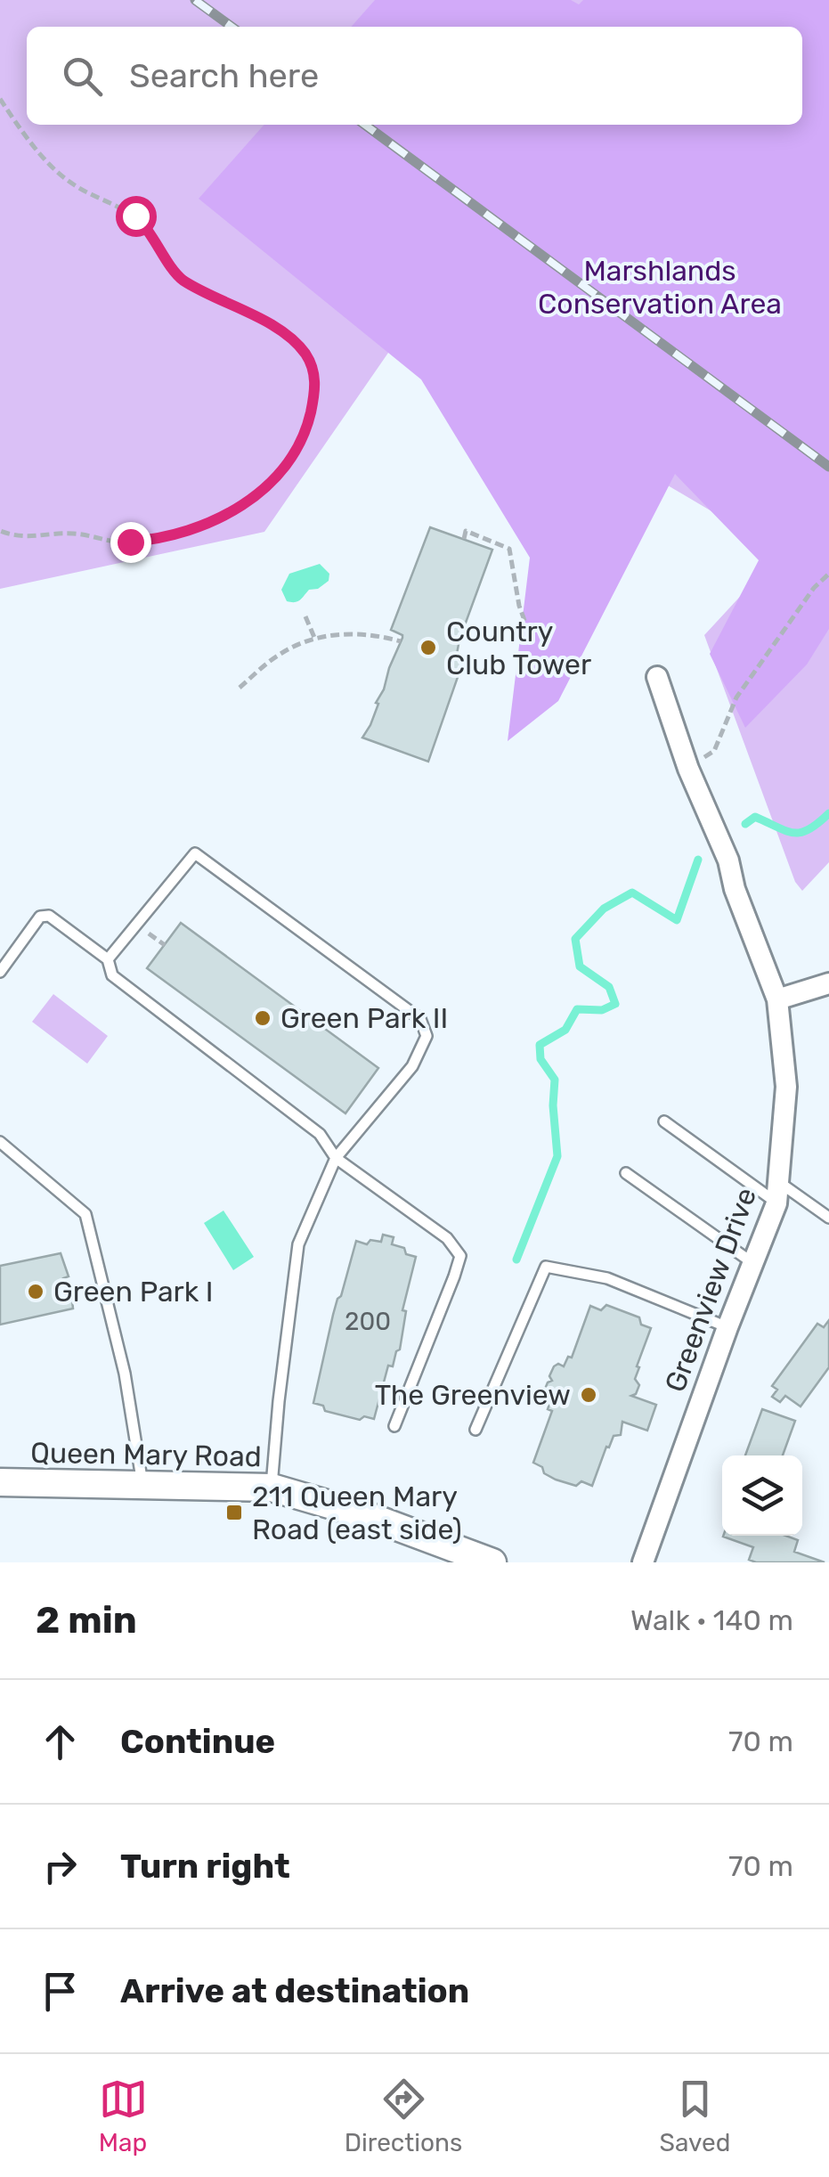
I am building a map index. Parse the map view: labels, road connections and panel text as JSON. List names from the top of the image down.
{
  "streets": {
    "street": ["Greenview Drive", "Queen Mary Road"]
  },
  "parks": ["Marshlands Conservation Area"],
  "places": {
    "other": [
      "Country Club Tower",
      "Green Park II",
      "Green Park I",
      "The Greenview"
    ],
    "transit": ["211 Queen Mary Road (east side)"]
  },
  "house_numbers": ["200"],
  "page": {
    "search": "Search here",
    "heading": ["2 min", "Walk · 140 m"],
    "list": [
      ["Continue", "70 m"],
      ["Turn right", "70 m"],
      "Arrive at destination"
    ],
    "nav": ["Map", "Directions", "Saved"]
  }
}
